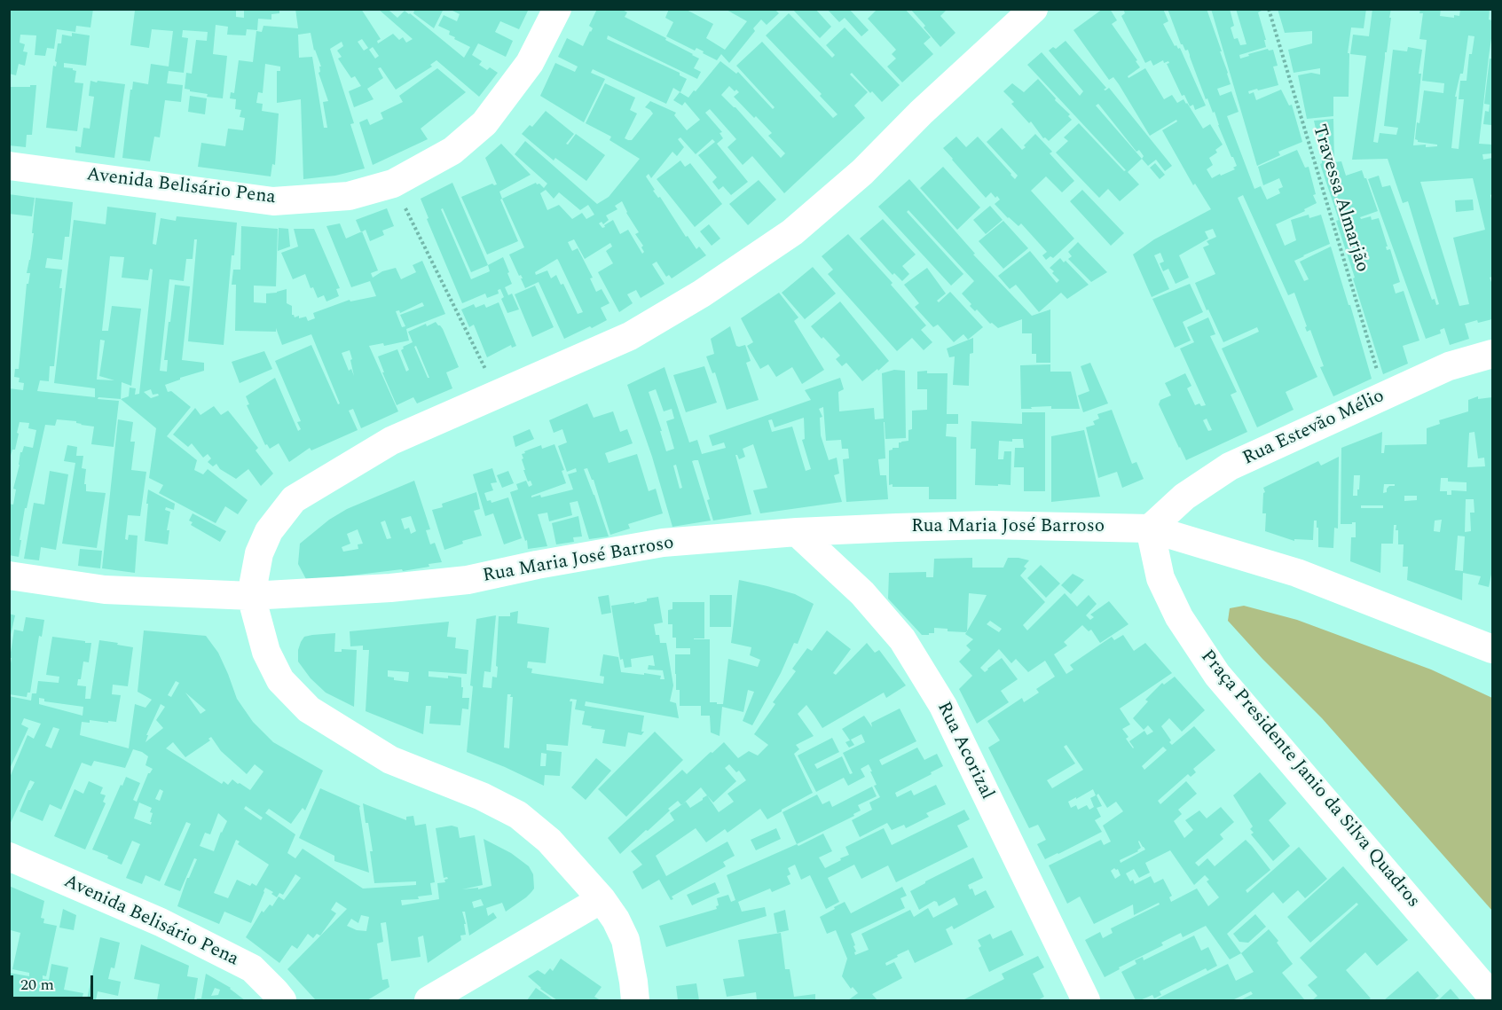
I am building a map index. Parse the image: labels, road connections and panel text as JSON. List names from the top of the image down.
{
  "streets": {
    "street": [
      "Avenida Belisário Pena",
      "Rua Estevão Mélio",
      "Rua Maria José Barroso",
      "Rua Acorizal",
      "Praça Presidente Janio da Silva Quadros"
    ],
    "path": ["Travessa Almarjão"]
  },
  "crossings": [
    ["Travessa Almarjão", "Rua Estevão Mélio"],
    ["Rua Estevão Mélio", "Rua Maria José Barroso"],
    ["Rua Estevão Mélio", "Praça Presidente Janio da Silva Quadros"],
    ["Rua Maria José Barroso", "Rua Acorizal"],
    ["Rua Maria José Barroso", "Praça Presidente Janio da Silva Quadros"]
  ],
  "scale_bar": "20 m"
}
